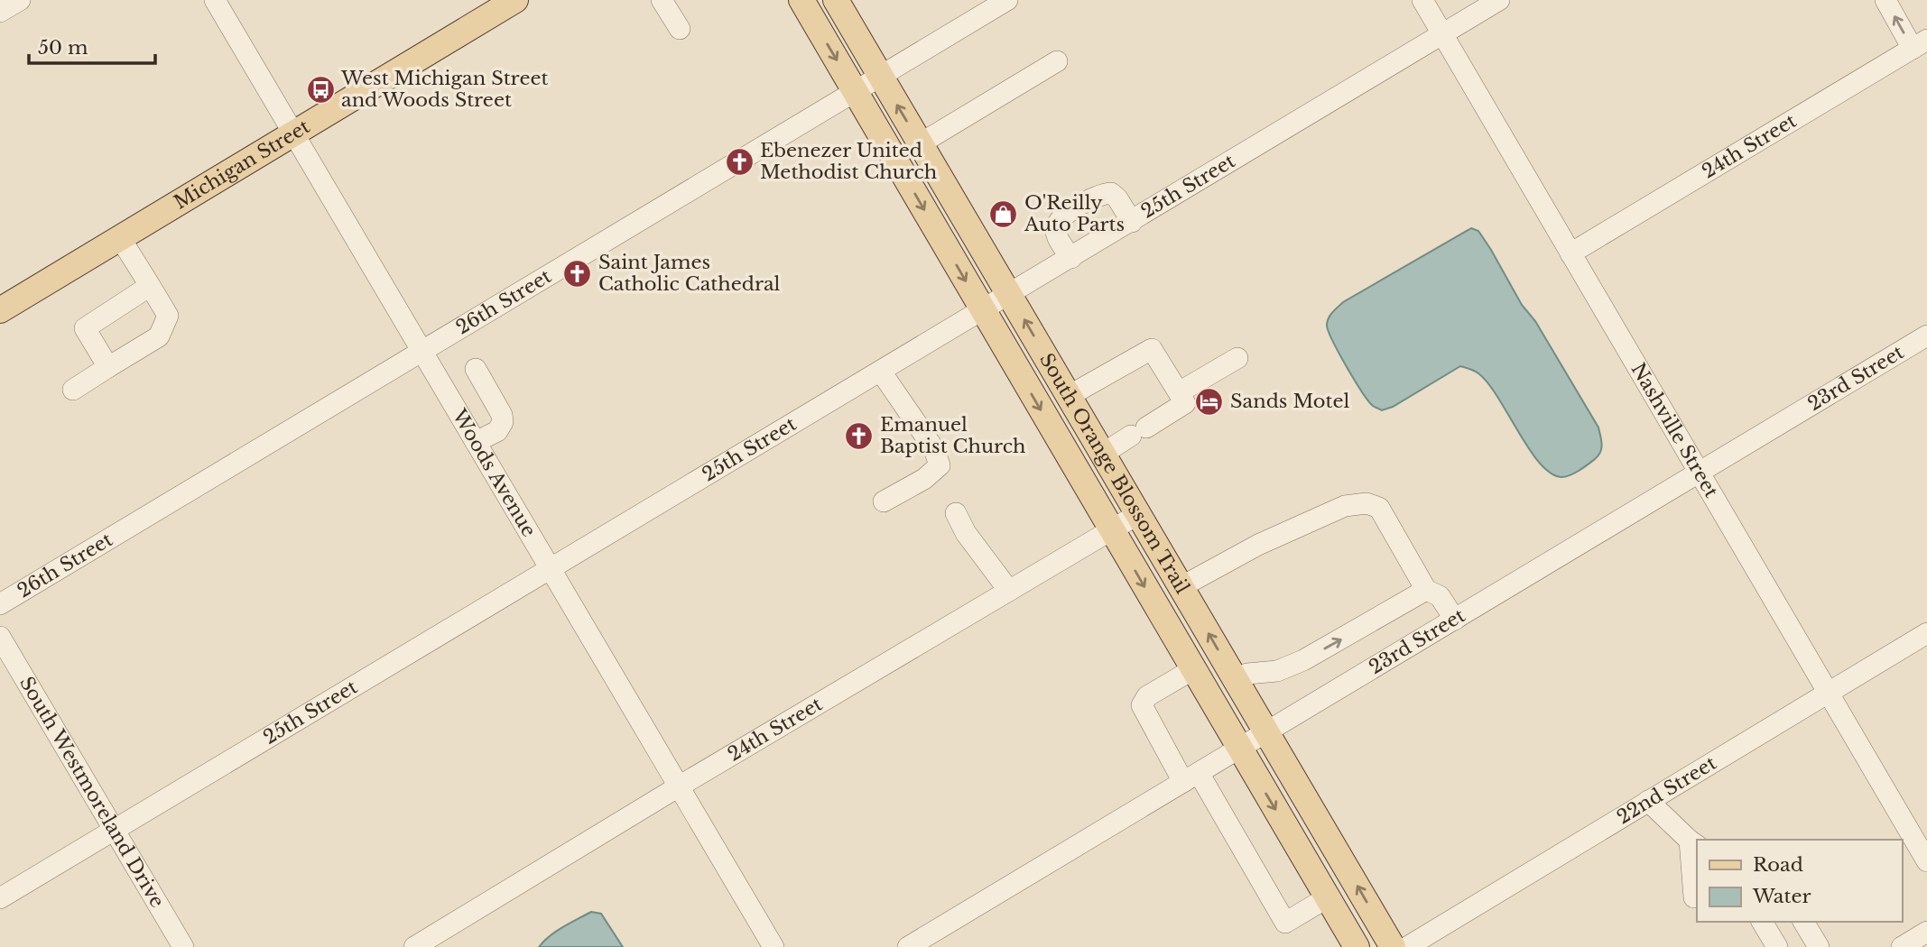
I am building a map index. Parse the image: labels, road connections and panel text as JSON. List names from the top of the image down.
{
  "streets": {
    "main road": ["Michigan Street", "South Orange Blossom Trail"],
    "street": [
      "24th Street",
      "25th Street",
      "26th Street",
      "23rd Street",
      "Nashville Street",
      "Woods Avenue",
      "22nd Street",
      "South Westmoreland Drive"
    ]
  },
  "crossings": [
    ["24th Street", "Nashville Street"],
    ["24th Street", "Woods Avenue"],
    ["24th Street", "South Orange Blossom Trail"],
    ["Michigan Street", "Woods Avenue"],
    ["25th Street", "Nashville Street"],
    ["25th Street", "Woods Avenue"],
    ["25th Street", "South Orange Blossom Trail"],
    ["25th Street", "South Westmoreland Drive"],
    ["26th Street", "Woods Avenue"],
    ["26th Street", "South Orange Blossom Trail"],
    ["23rd Street", "Nashville Street"],
    ["23rd Street", "South Orange Blossom Trail"],
    ["Nashville Street", "22nd Street"]
  ],
  "places": {
    "bus stop": ["West Michigan Street and Woods Street"],
    "church": ["Ebenezer United Methodist Church", "Saint James Catholic Cathedral", "Emanuel Baptist Church"],
    "shop": ["O'Reilly Auto Parts"],
    "hotel": ["Sands Motel"]
  },
  "legend": ["Road", "Water"],
  "scale_bar": "50 m"
}
